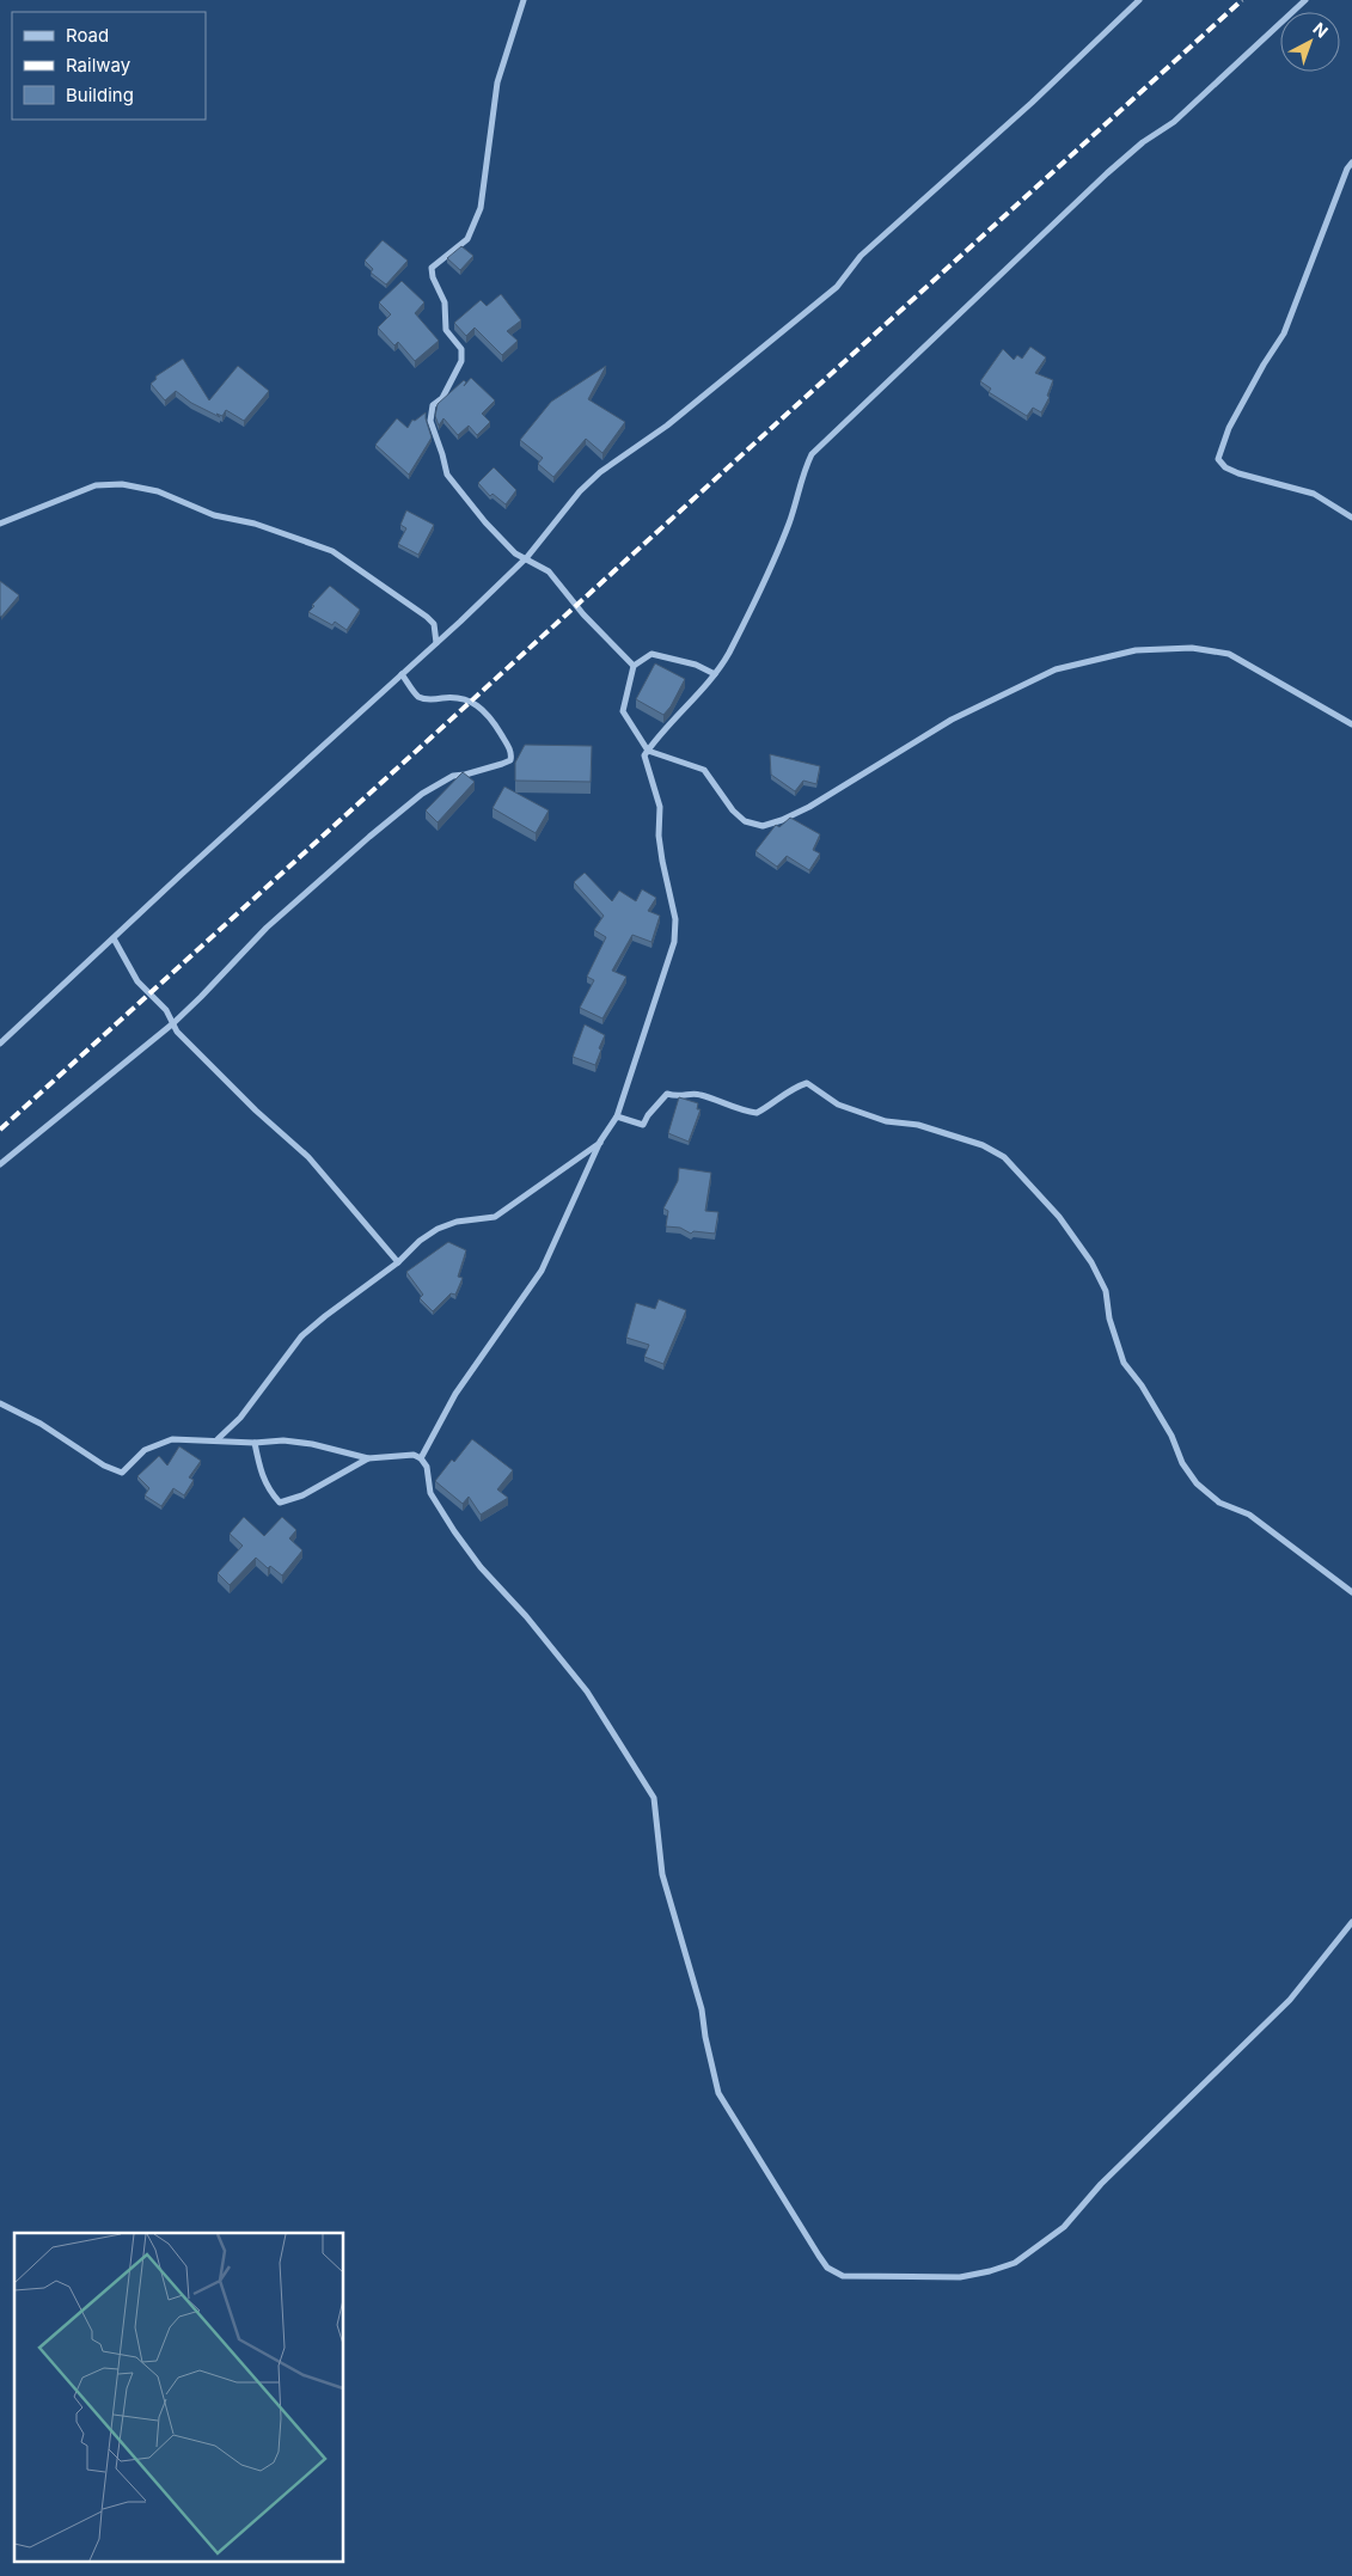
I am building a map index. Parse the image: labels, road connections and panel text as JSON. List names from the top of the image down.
{
  "legend": ["Road", "Railway", "Building"],
  "north": "top right"
}
